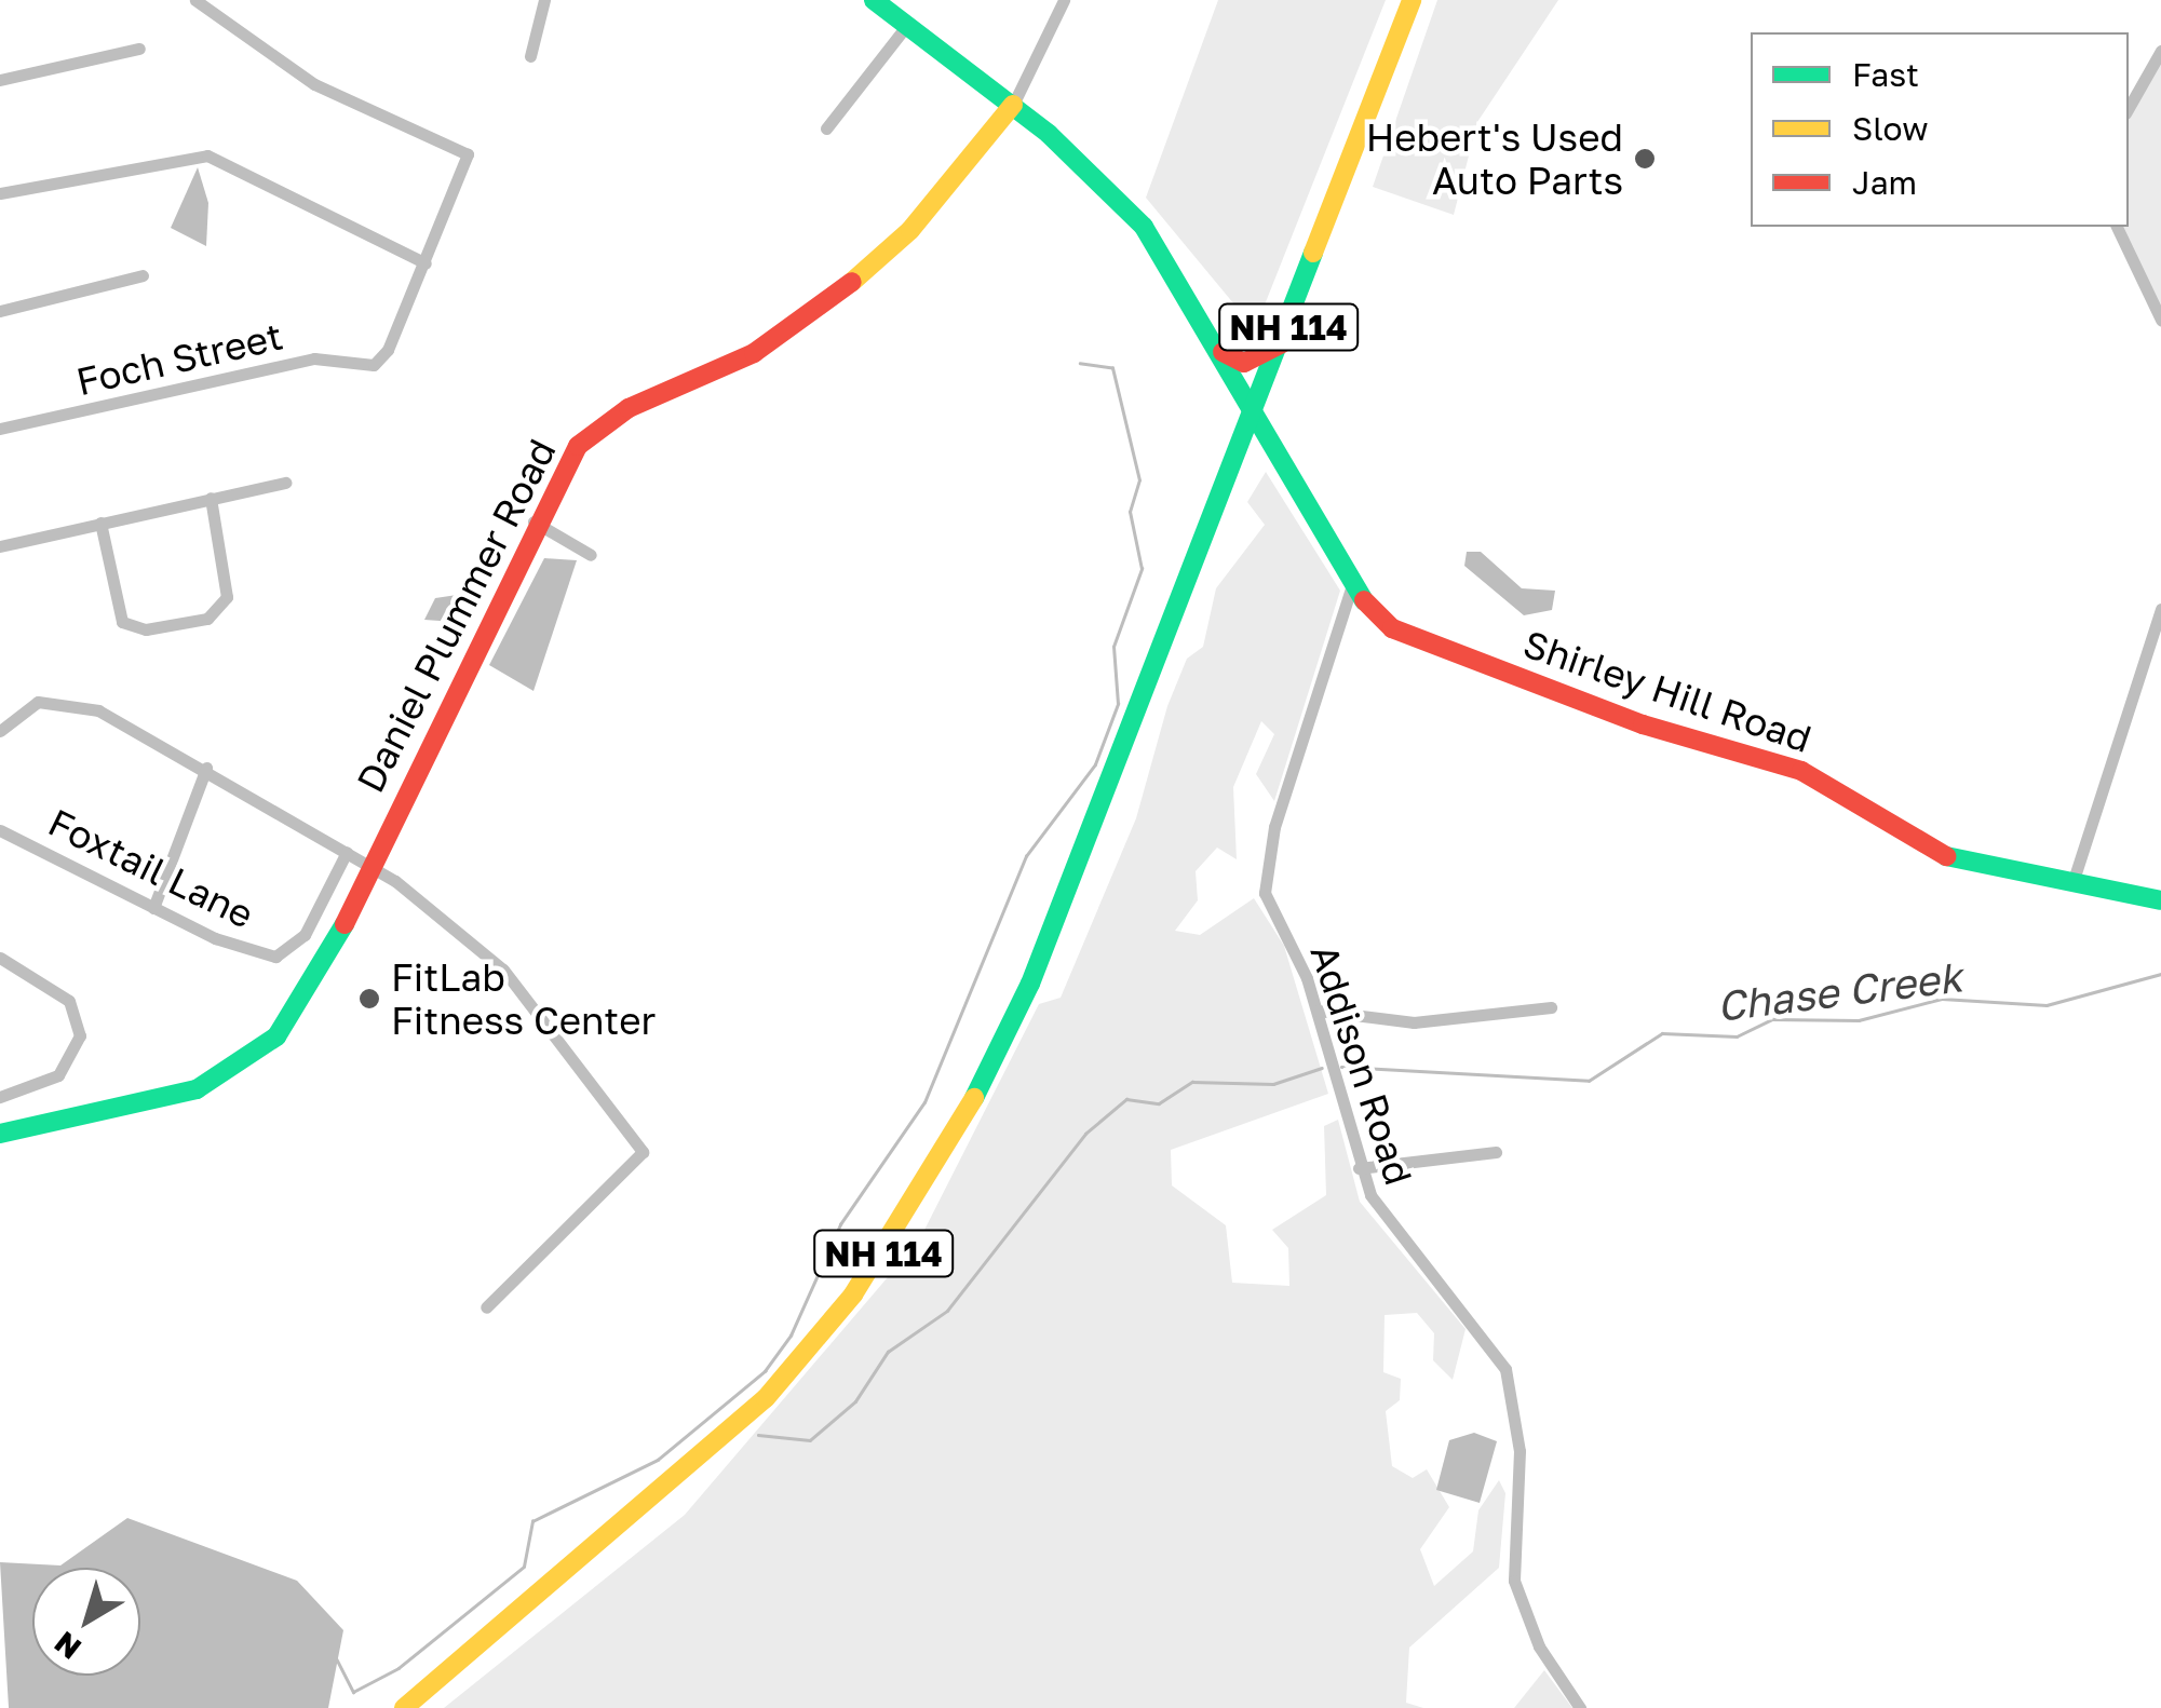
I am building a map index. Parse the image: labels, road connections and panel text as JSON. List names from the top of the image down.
{
  "streets": {
    "street": [
      "NH 114",
      "Foch Street",
      "Daniel Plummer Road",
      "Shirley Hill Road",
      "Foxtail Lane",
      "Addison Road"
    ]
  },
  "crossings": [
    ["NH 114", "Shirley Hill Road"],
    ["Daniel Plummer Road", "Shirley Hill Road"],
    ["Shirley Hill Road", "Addison Road"]
  ],
  "water": ["Chase Creek"],
  "places": ["Hebert's Used Auto Parts", "FitLab Fitness Center"],
  "legend": ["Fast", "Slow", "Jam"],
  "north": "bottom left"
}
